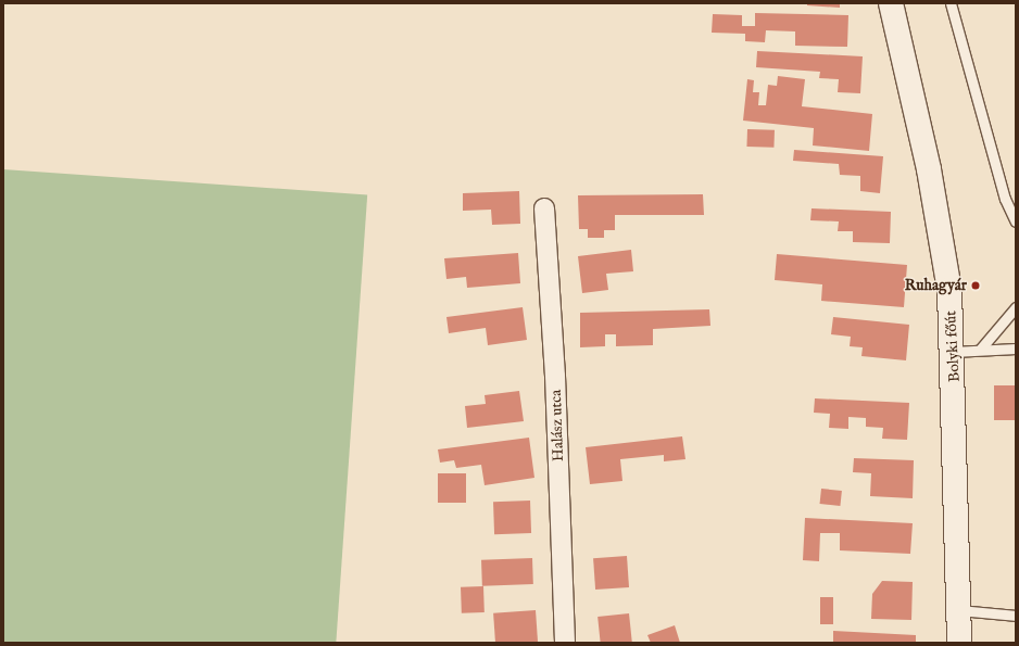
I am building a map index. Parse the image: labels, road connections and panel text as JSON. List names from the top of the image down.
{
  "streets": {
    "main road": ["Bolyki főút"],
    "street": ["Halász utca"]
  },
  "places": ["Ruhagyár"]
}
